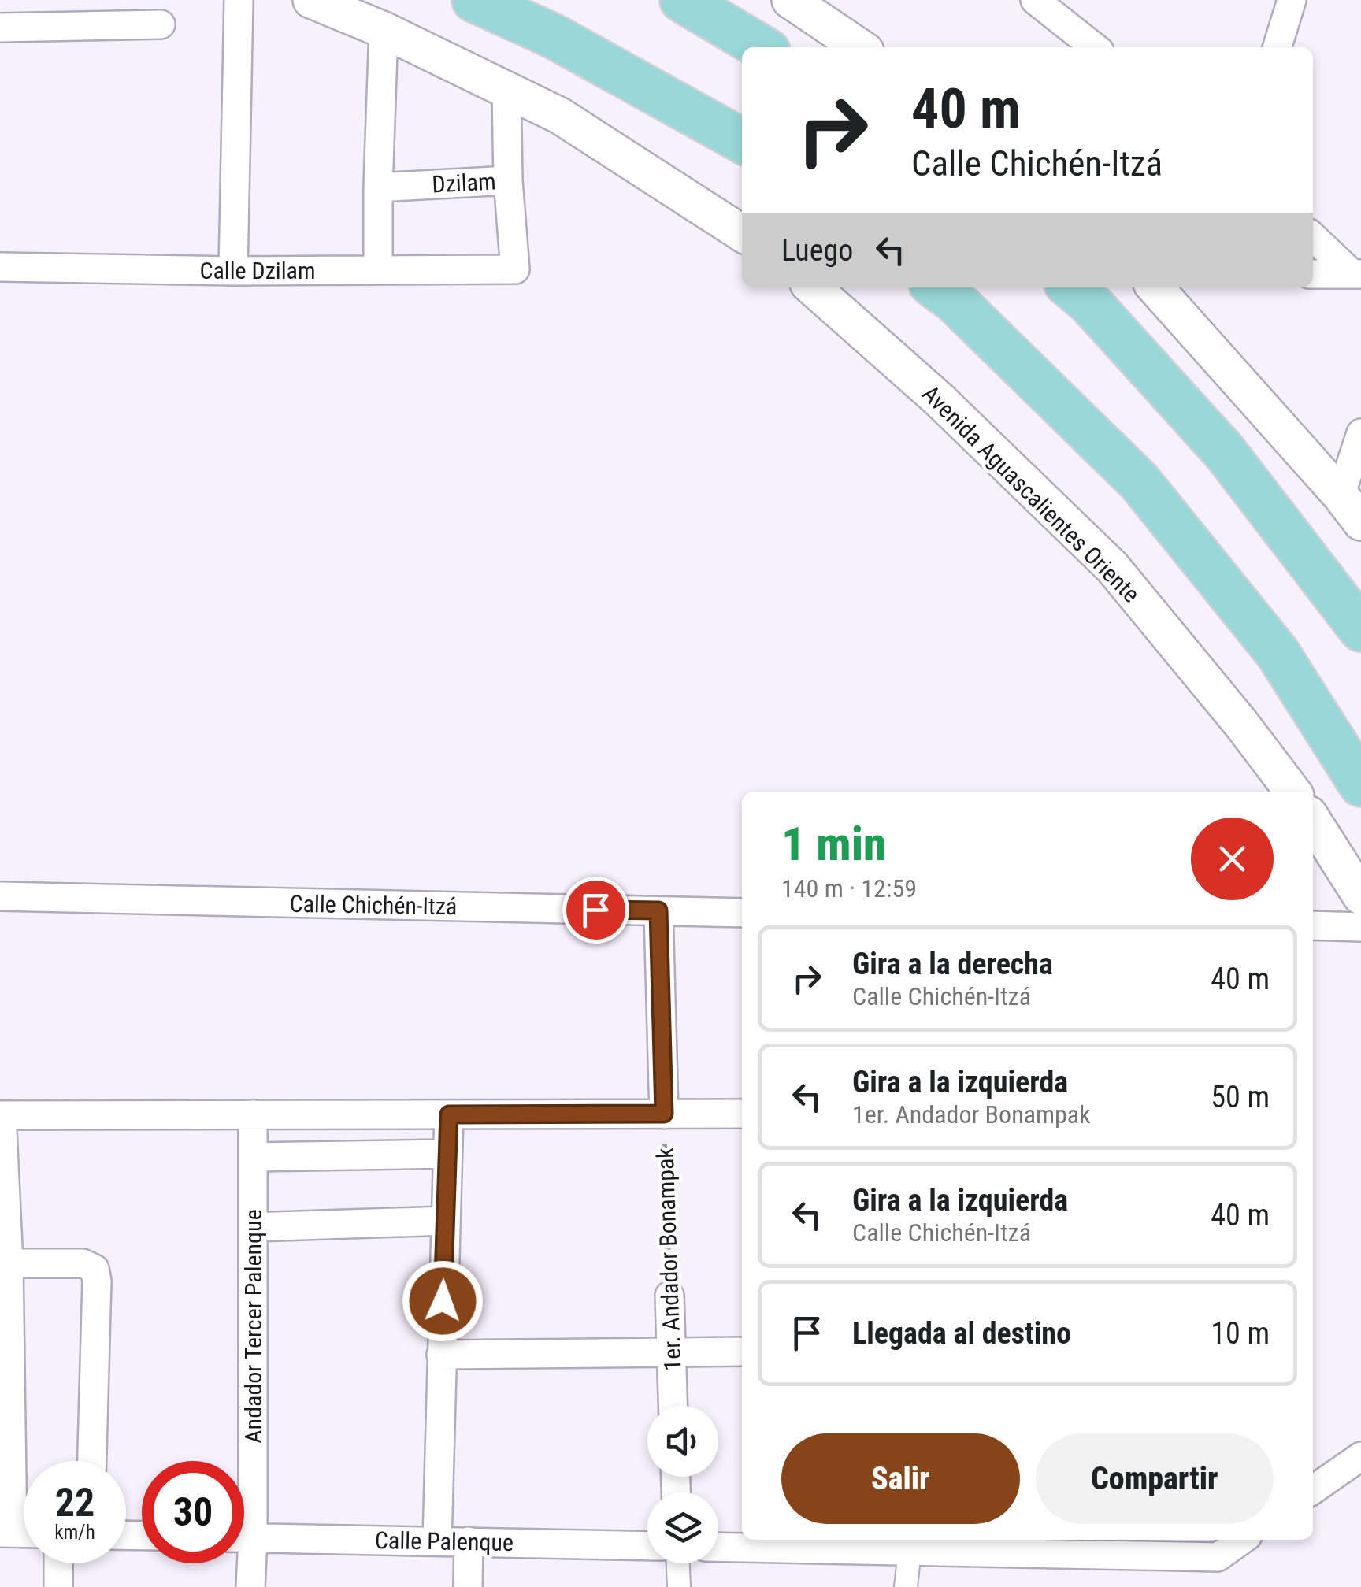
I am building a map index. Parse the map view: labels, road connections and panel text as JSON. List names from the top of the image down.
{
  "streets": {
    "street": [
      "Dzilam",
      "Calle Dzilam",
      "Avenida Aguascalientes Oriente",
      "Calle Chichén-Itzá",
      "1er. Andador Bonampak",
      "Andador Tercer Palenque",
      "Calle Palenque"
    ]
  },
  "crossings": [
    ["Dzilam", "Calle Dzilam"],
    ["Calle Chichén-Itzá", "1er. Andador Bonampak"]
  ],
  "page": {
    "turn": ["40 m", "Calle Chichén-Itzá"],
    "then": "Luego",
    "heading": ["1 min", "140 m · 12:59"],
    "list": [
      {
        "name": "Gira a la derecha",
        "note": "Calle Chichén-Itzá",
        "value": "40 m"
      },
      {
        "name": "Gira a la izquierda",
        "note": "1er. Andador Bonampak",
        "value": "50 m"
      },
      {
        "name": "Gira a la izquierda",
        "note": "Calle Chichén-Itzá",
        "value": "40 m"
      },
      {
        "name": "Llegada al destino",
        "value": "10 m"
      }
    ],
    "buttons": ["Salir", "Compartir"],
    "speed": "22 km/h",
    "limit": "30"
  }
}
